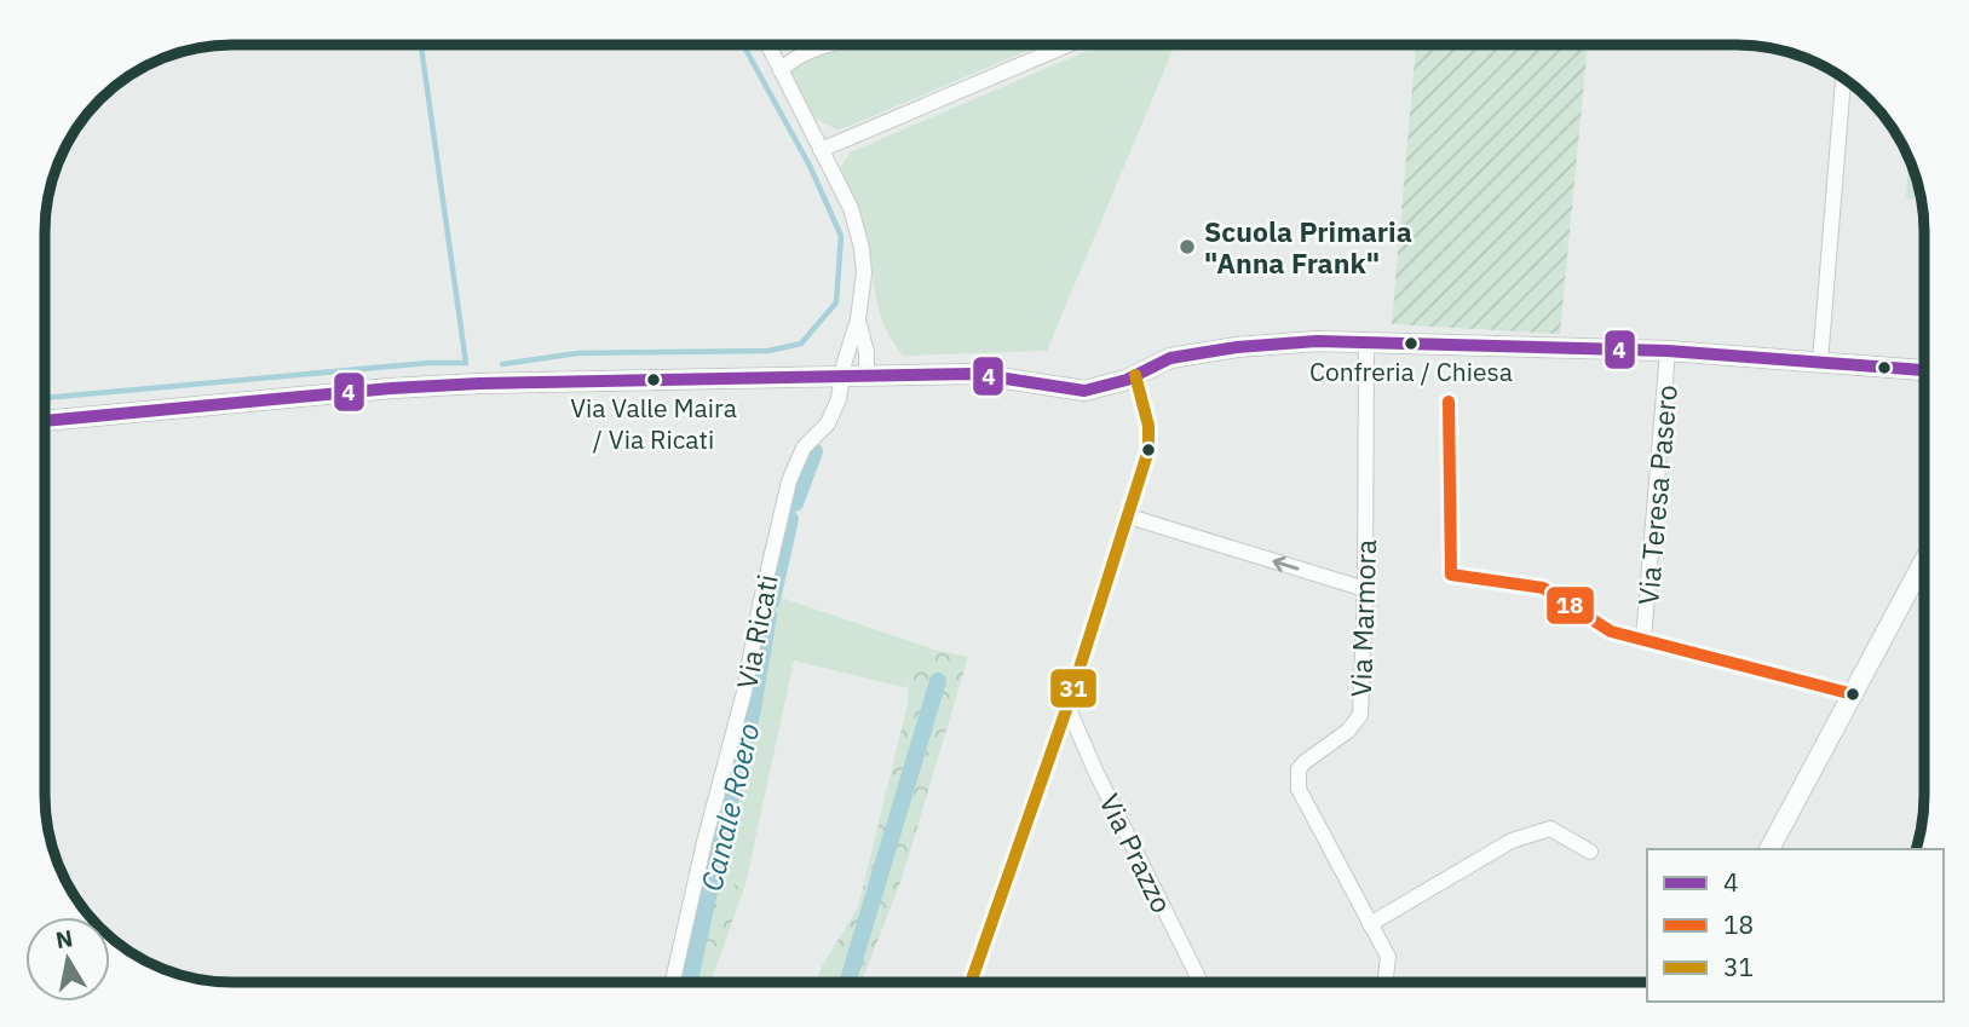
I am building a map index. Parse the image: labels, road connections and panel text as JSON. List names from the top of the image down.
{
  "streets": {
    "street": [
      "Via Teresa Pasero",
      "Via Marmora",
      "Via Ricati",
      "Via Prazzo"
    ]
  },
  "water": ["Canale Roero"],
  "places": ["Scuola Primaria \"Anna Frank\"", "Confreria / Chiesa", "Via Valle Maira / Via Ricati"],
  "lines": ["transit line 4", "transit line 31", "transit line 18"],
  "legend": ["4", "18", "31"],
  "north": "top"
}
